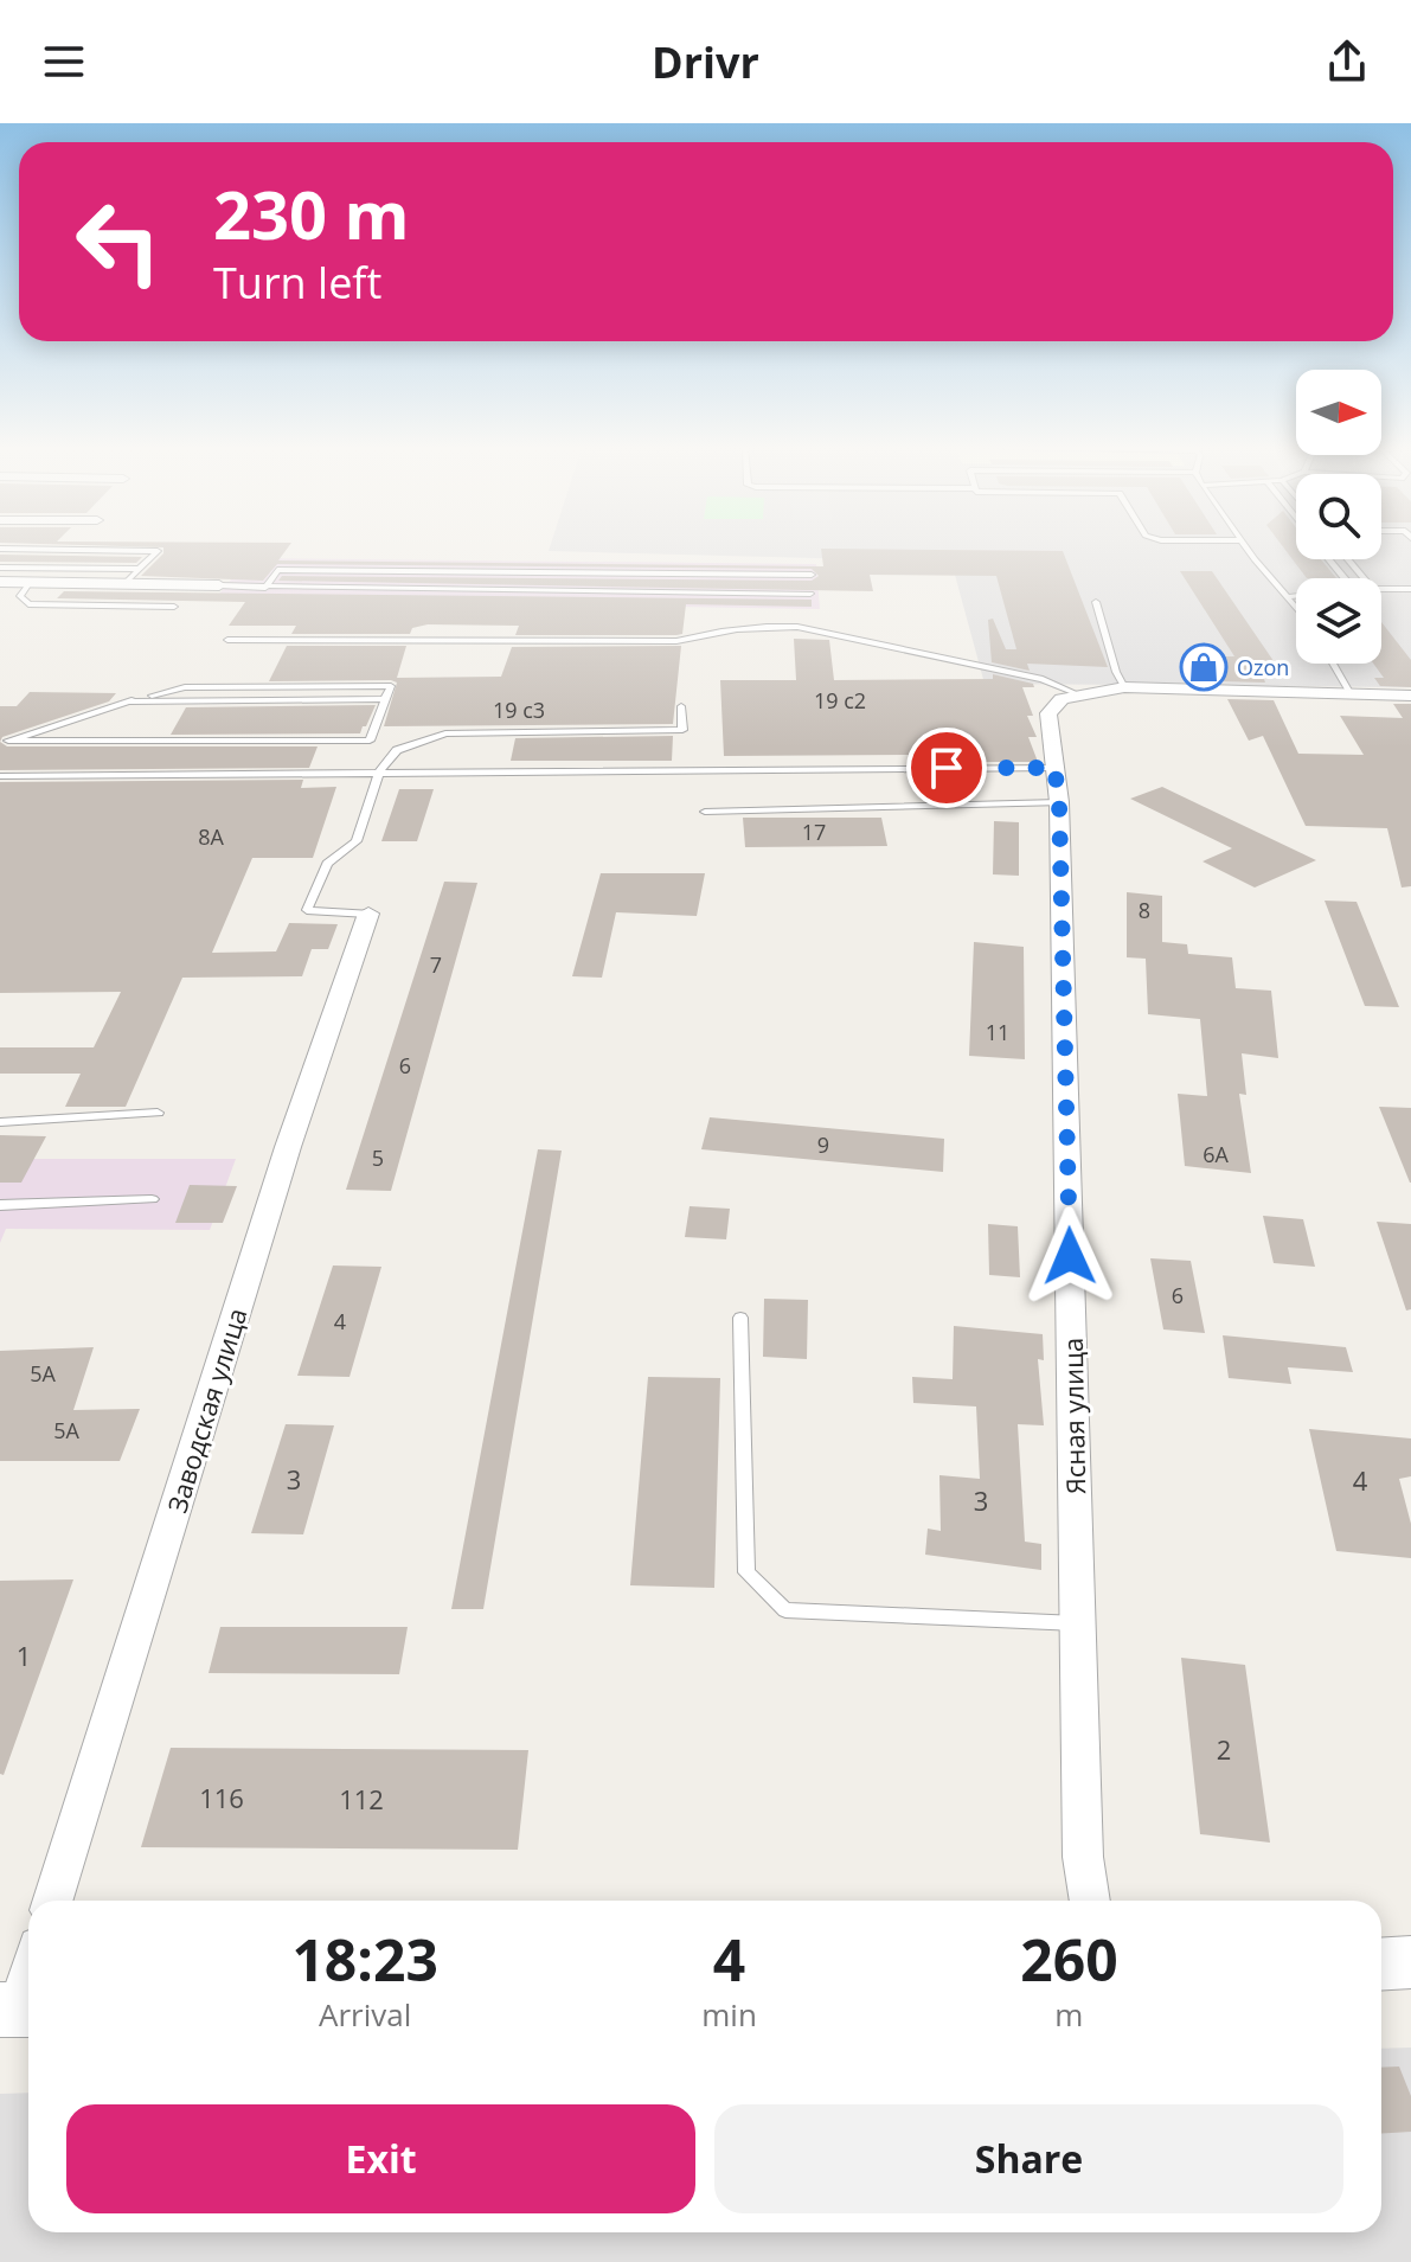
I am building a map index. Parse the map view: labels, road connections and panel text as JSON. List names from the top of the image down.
{
  "streets": {
    "street": ["Заводская улица", "Ясная улица"]
  },
  "places": {
    "shop": ["Ozon"]
  },
  "house_numbers": [
    "19 с2",
    "19 с3",
    "17",
    "8А",
    "8",
    "7",
    "11",
    "6",
    "9",
    "6А",
    "5",
    "6",
    "4",
    "5А",
    "5А",
    "3",
    "4",
    "3",
    "1",
    "2",
    "116",
    "112"
  ],
  "north": "right",
  "page": {
    "header": "Drivr",
    "turn": ["230 m", "Turn left"],
    "eta": [
      "18:23",
      "Arrival",
      "4",
      "min",
      "260",
      "m"
    ],
    "buttons": ["Exit", "Share"]
  }
}
